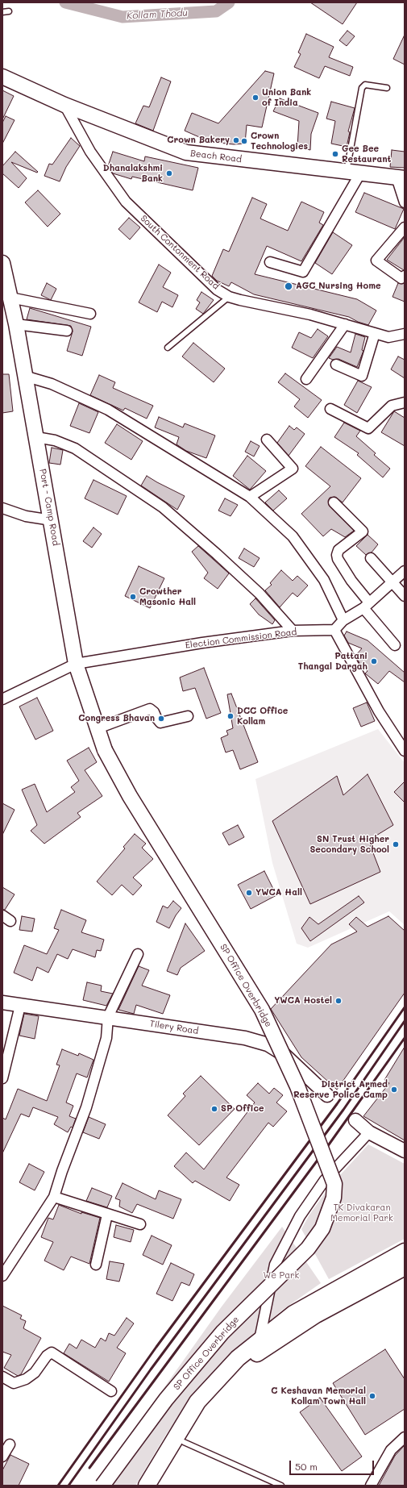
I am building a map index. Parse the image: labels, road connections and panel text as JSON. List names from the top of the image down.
{
  "streets": {
    "main road": ["Beach Road", "Port - Camp Road", "SP Office Overbridge"],
    "street": ["South Contonment Road", "Election Commission Road", "Tilery Road"]
  },
  "crossings": [
    ["Beach Road", "South Contonment Road"],
    ["Port - Camp Road", "Election Commission Road"],
    ["Port - Camp Road", "SP Office Overbridge"]
  ],
  "water": ["Kollam Thodu"],
  "parks": ["TK Divakaran Memorial Park", "We Park"],
  "places": [
    "Union Bank of India",
    "Crown Bakery",
    "Crown Technologies",
    "Gee Bee Restaurant",
    "Dhanalakshmi Bank",
    "AGC Nursing Home",
    "Crowther Masonic Hall",
    "Pattani Thangal Dargah",
    "DCC Office Kollam",
    "Congress Bhavan",
    "SN Trust Higher Secondary School",
    "YWCA Hall",
    "YWCA Hostel",
    "District Armed Reserve Police Camp",
    "SP Office",
    "C Keshavan Memorial Kollam Town Hall"
  ],
  "scale_bar": "50 m"
}
